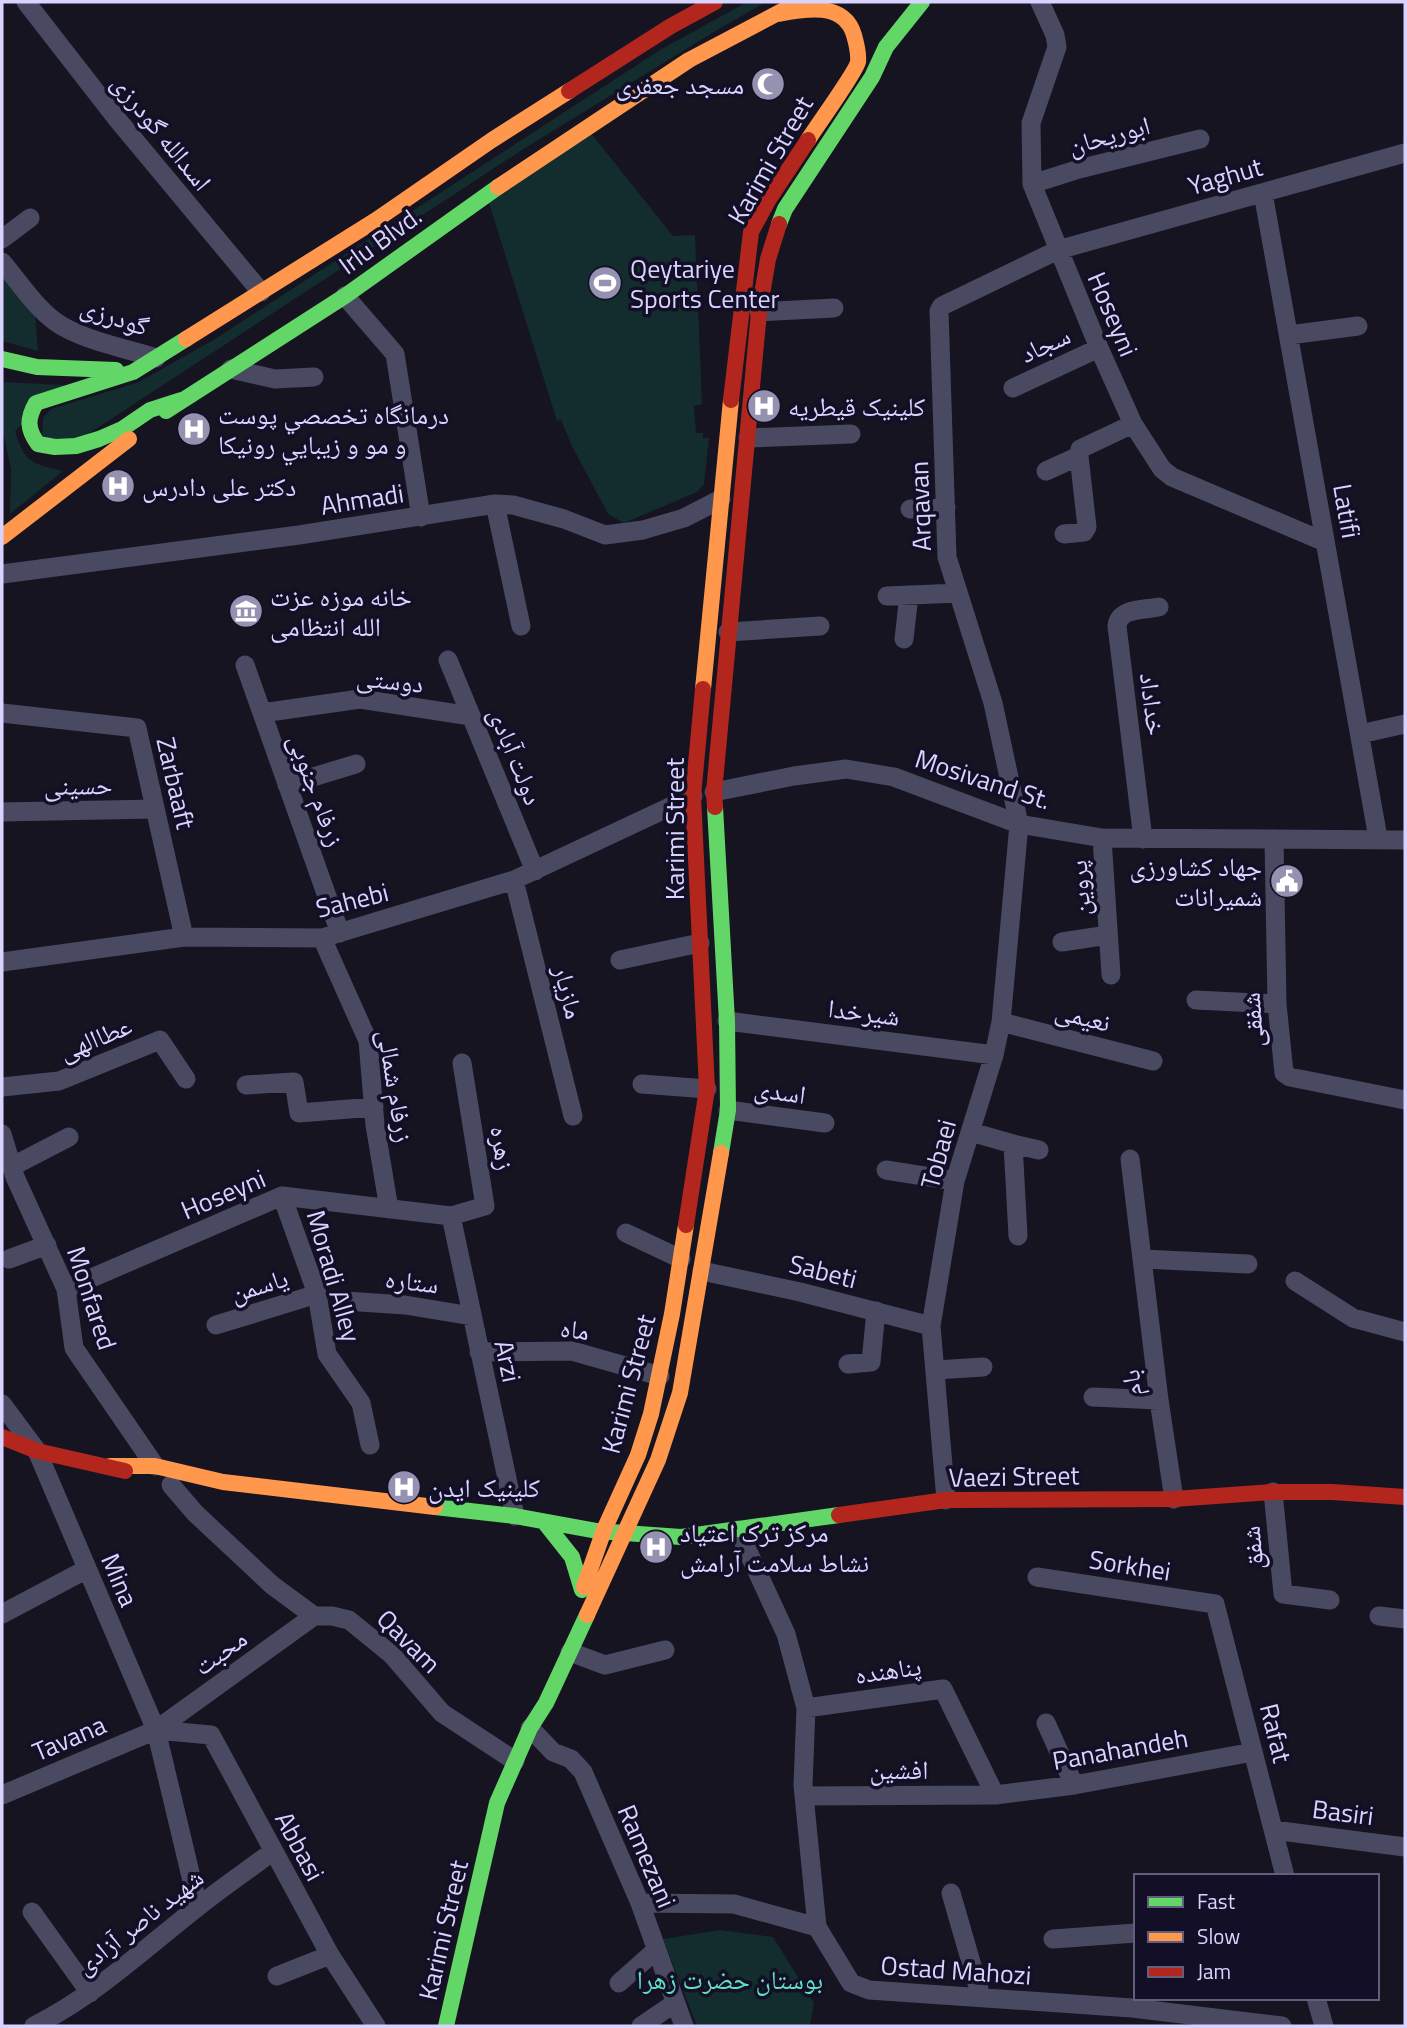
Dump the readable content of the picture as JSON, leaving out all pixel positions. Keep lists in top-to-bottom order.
{
  "streets": {
    "main road": ["Karimi Street", "Irlu Blvd.", "Vaezi Street"],
    "street": [
      "اسدالله گودرزی",
      "ابوریحان",
      "Yaghut",
      "Hoseyni",
      "گودرزی",
      "سجاد",
      "Ahmadi",
      "Arqavan",
      "Latifi",
      "دوستی",
      "خداداد",
      "دولت آبادی",
      "Mosivand St.",
      "Zarbaaft",
      "حسینی",
      "زرفام جنوبی",
      "پروین",
      "Sahebi",
      "مازیار",
      "شیرخدا",
      "نعیمی",
      "شفقی",
      "عطاالهی",
      "زرفام شمالی",
      "اسدی",
      "زهره",
      "Tobaei",
      "Sabeti",
      "Moradi Alley",
      "ستاره",
      "یاسمن",
      "Monfared",
      "ماه",
      "Arzi",
      "بام",
      "شفق",
      "Sorkhei",
      "Mina",
      "Qavam",
      "محبت",
      "پناهنده",
      "Rafat",
      "Tavana",
      "Panahandeh",
      "افشین",
      "Basiri",
      "Abbasi",
      "Ramezani",
      "شهید ناصر آزادی",
      "Ostad Mahozi"
    ]
  },
  "crossings": [
    ["اسدالله گودرزی", "Irlu Blvd."],
    ["ابوریحان", "Hoseyni"],
    ["Karimi Street", "Irlu Blvd."],
    ["Karimi Street", "Ahmadi"],
    ["Karimi Street", "Mosivand St."],
    ["Karimi Street", "Sahebi"],
    ["Karimi Street", "شیرخدا"],
    ["Karimi Street", "اسدی"],
    ["Karimi Street", "Sabeti"],
    ["Karimi Street", "ماه"],
    ["Karimi Street", "Vaezi Street"],
    ["Karimi Street", "Qavam"],
    ["Karimi Street", "Ramezani"],
    ["Yaghut", "Hoseyni"],
    ["Yaghut", "Arqavan"],
    ["Yaghut", "Latifi"],
    ["Irlu Blvd.", "گودرزی"],
    ["Hoseyni", "سجاد"],
    ["Hoseyni", "Arqavan"],
    ["Hoseyni", "Latifi"],
    ["Hoseyni", "زرفام شمالی"],
    ["Hoseyni", "زهره"],
    ["Hoseyni", "Moradi Alley"],
    ["Hoseyni", "Monfared"],
    ["Hoseyni", "Arzi"],
    ["Arqavan", "Mosivand St."],
    ["Arqavan", "Tobaei"],
    ["Latifi", "Mosivand St."],
    ["دوستی", "دولت آبادی"],
    ["دوستی", "زرفام جنوبی"],
    ["خداداد", "Mosivand St."],
    ["دولت آبادی", "Sahebi"],
    ["Mosivand St.", "پروین"],
    ["Mosivand St.", "شفقی"],
    ["Mosivand St.", "Tobaei"],
    ["Zarbaaft", "حسینی"],
    ["Zarbaaft", "Sahebi"],
    ["زرفام جنوبی", "Sahebi"],
    ["زرفام جنوبی", "زرفام شمالی"],
    ["Sahebi", "مازیار"],
    ["Sahebi", "زرفام شمالی"],
    ["شیرخدا", "Tobaei"],
    ["نعیمی", "Tobaei"],
    ["زهره", "Arzi"],
    ["Tobaei", "Sabeti"],
    ["Tobaei", "Vaezi Street"],
    ["Moradi Alley", "یاسمن"],
    ["ستاره", "Arzi"],
    ["ماه", "Arzi"],
    ["Arzi", "Vaezi Street"],
    ["بام", "Vaezi Street"],
    ["Vaezi Street", "شفق"],
    ["Vaezi Street", "Ostad Mahozi"],
    ["Sorkhei", "Rafat"],
    ["Mina", "محبت"],
    ["Mina", "Tavana"],
    ["Mina", "Abbasi"],
    ["Mina", "شهید ناصر آزادی"],
    ["Qavam", "محبت"],
    ["محبت", "Tavana"],
    ["محبت", "Abbasi"],
    ["پناهنده", "Panahandeh"],
    ["پناهنده", "افشین"],
    ["پناهنده", "Ostad Mahozi"],
    ["Rafat", "Panahandeh"],
    ["Rafat", "Basiri"],
    ["Tavana", "Abbasi"],
    ["Panahandeh", "افشین"],
    ["افشین", "Ostad Mahozi"],
    ["Abbasi", "شهید ناصر آزادی"]
  ],
  "parks": ["بوستان حضرت زهرا"],
  "places": {
    "mosque": ["مسجد جعفری"],
    "sports": ["Qeytariye Sports Center"],
    "hospital": [
      "کلینیک قیطریه",
      "درمانگاه تخصصي پوست و مو و زيبايي رونيكا",
      "دکتر علی دادرس",
      "کلینیک ایدن",
      "مرکز ترک اعتیاد نشاط سلامت آرامش"
    ],
    "museum": ["خانه موزه عزت الله انتظامی"],
    "public building": ["جهاد کشاورزی شمیرانات"]
  },
  "legend": ["Fast", "Slow", "Jam"]
}
